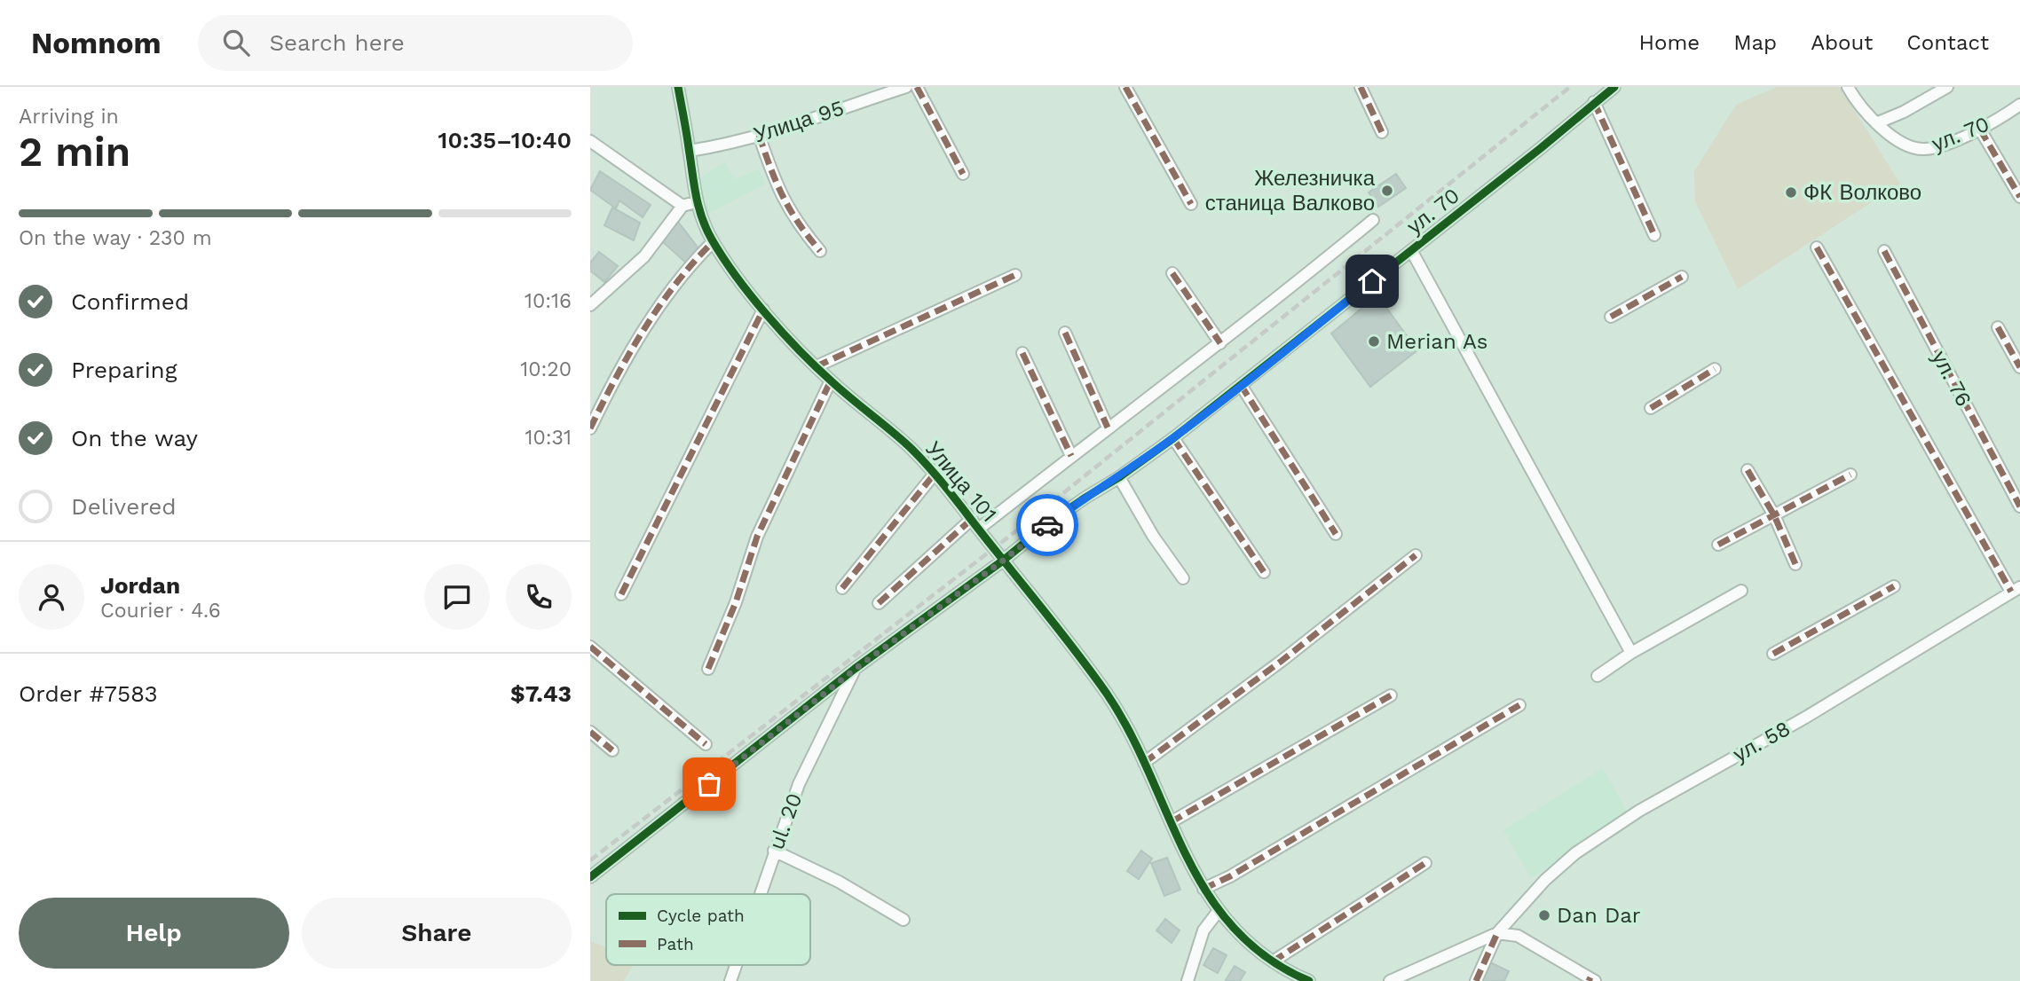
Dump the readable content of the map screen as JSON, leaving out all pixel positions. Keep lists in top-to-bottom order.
{
  "streets": {
    "street": [
      "Улица 95",
      "ул. 70",
      "ул. 76",
      "Улица 101",
      "ул. 58",
      "ul. 20"
    ]
  },
  "crossings": [
    ["Улица 95", "Улица 101"],
    ["ул. 70", "Улица 101"],
    ["ул. 70", "ul. 20"]
  ],
  "places": [
    "Железничка станица Валково",
    "ФК Волково",
    "Merian As",
    "Dan Dar"
  ],
  "legend": ["Cycle path", "Path"],
  "page": {
    "header": "Nomnom",
    "search": "Search here",
    "nav": [
      "Home",
      "Map",
      "About",
      "Contact"
    ],
    "heading": ["2 min", "Arriving in", "10:35–10:40"],
    "panel": [
      "Jordan",
      "Courier · 4.6",
      "Order #7583",
      "$7.43"
    ],
    "bar": "On the way · 230 m",
    "list": [
      ["Confirmed", "10:16"],
      ["Preparing", "10:20"],
      ["On the way", "10:31"],
      "Delivered"
    ],
    "buttons": ["Help", "Share"]
  }
}
